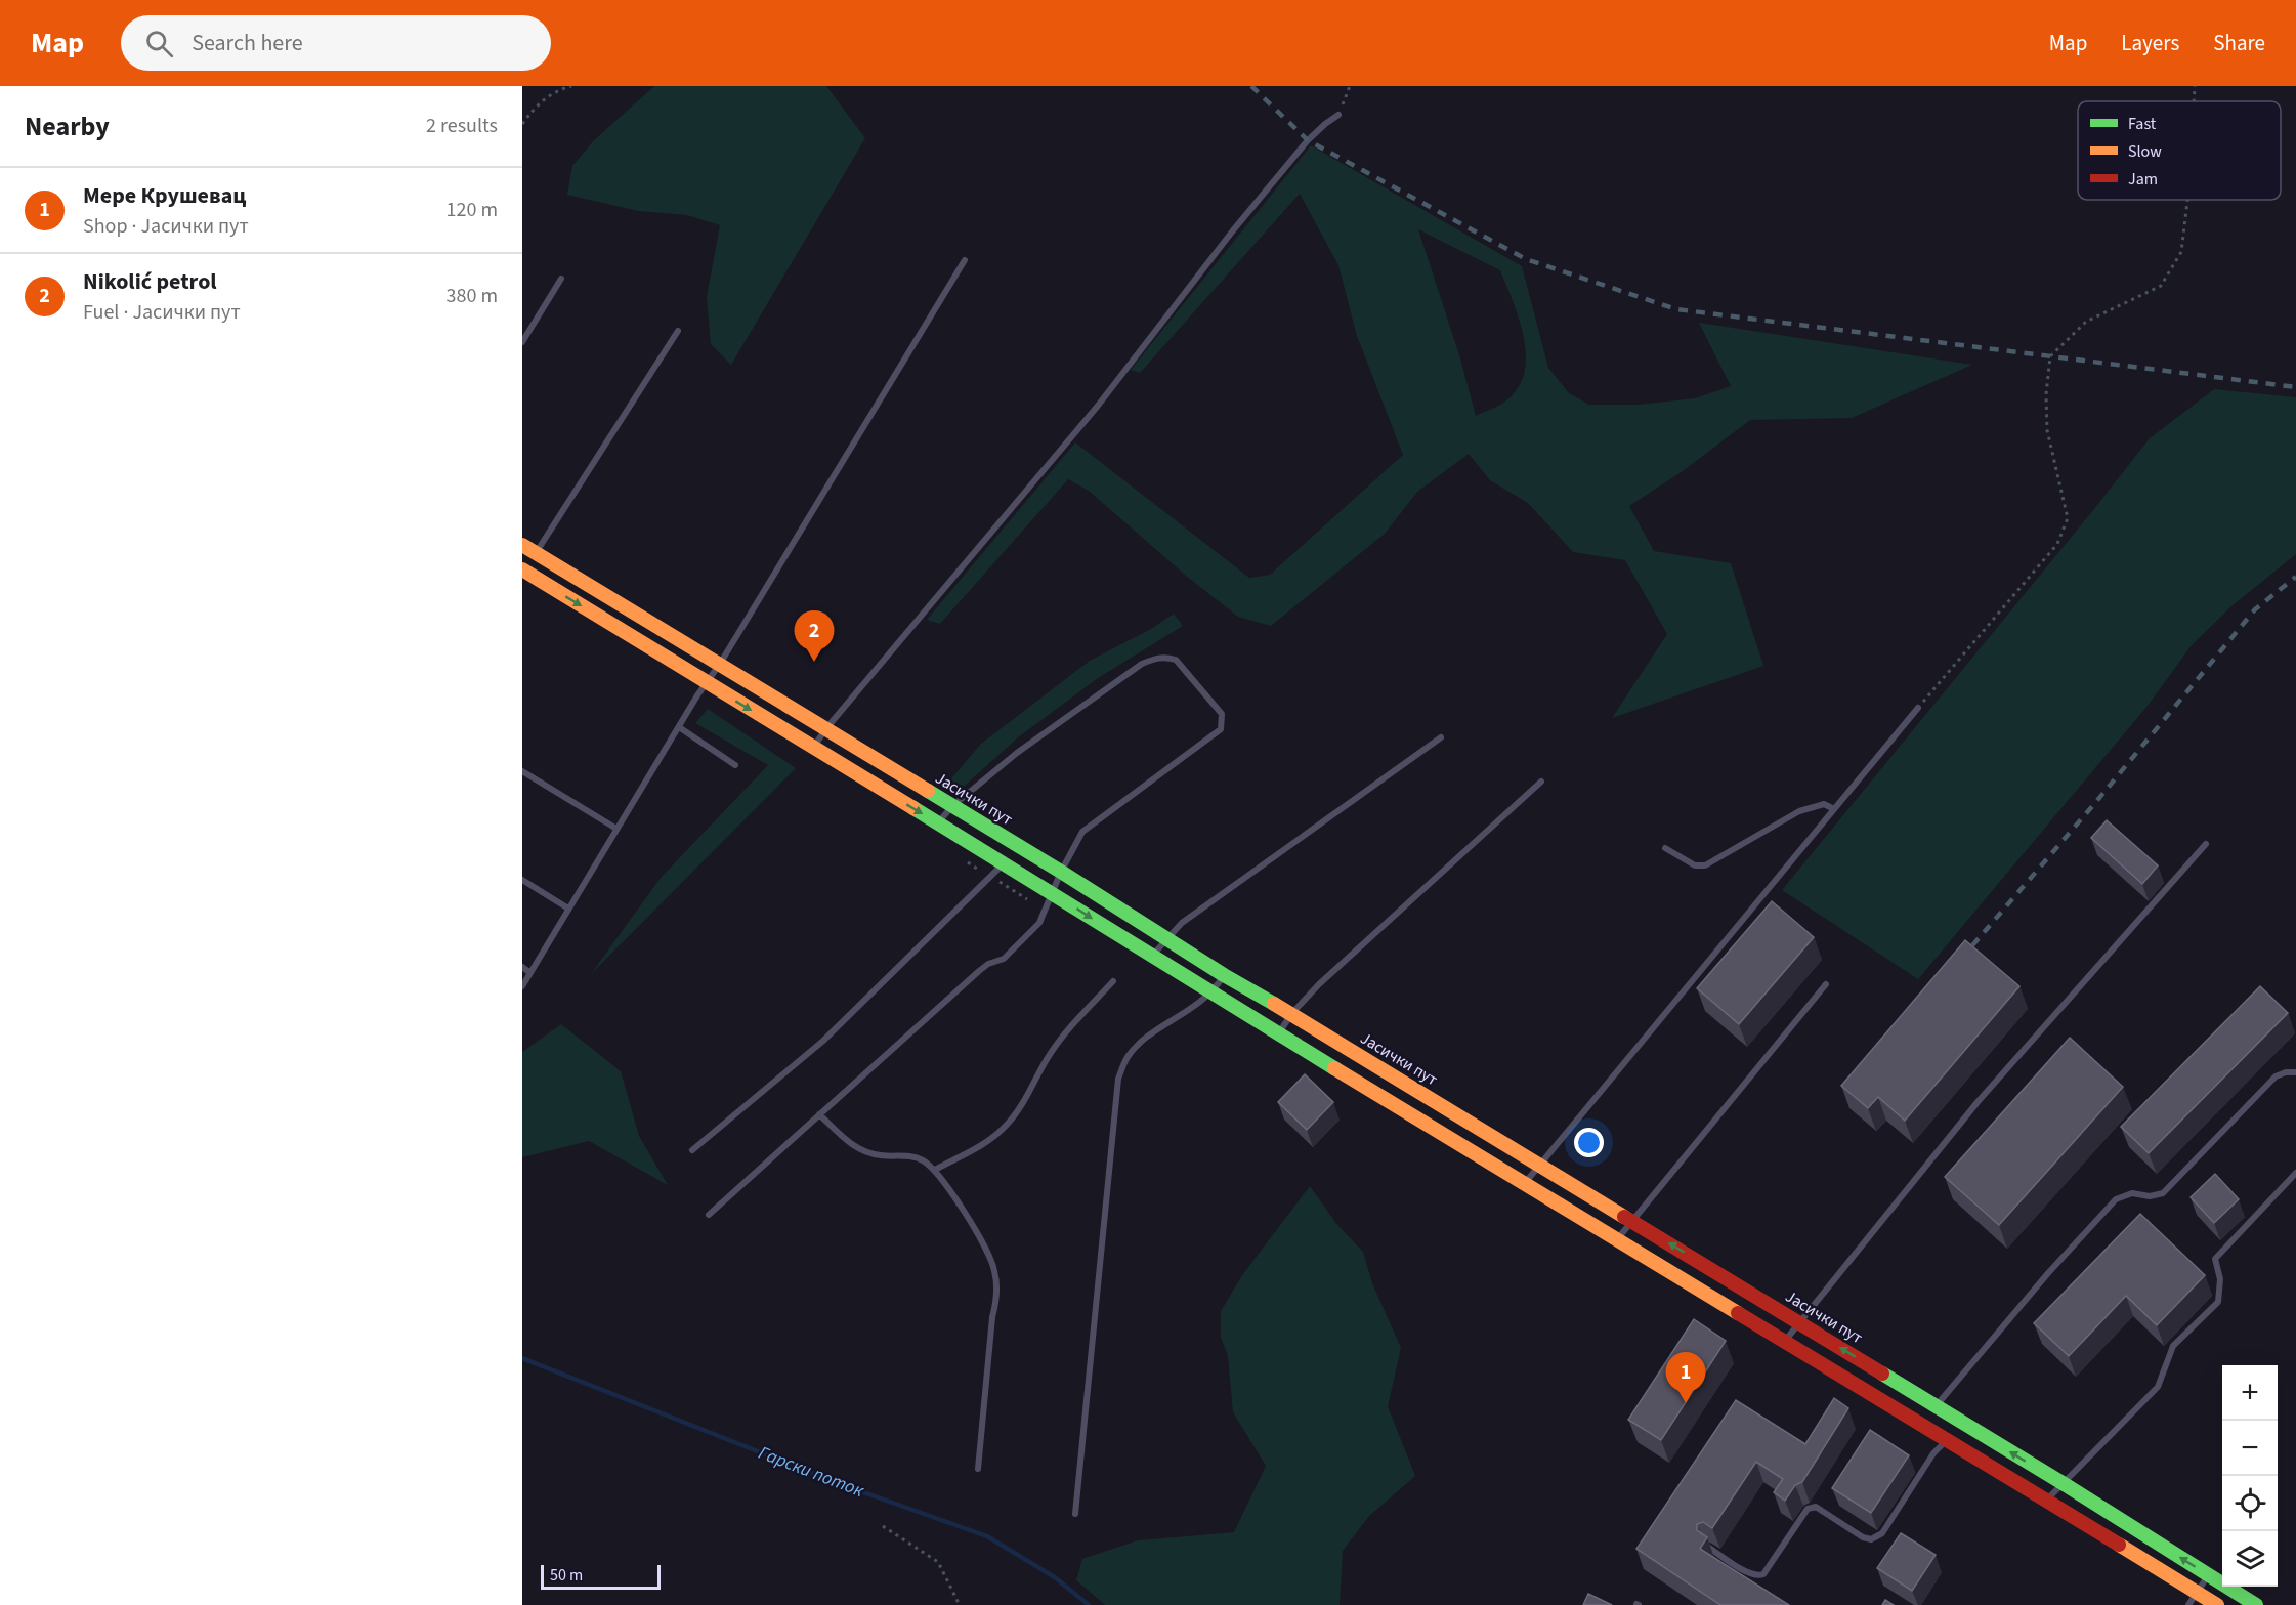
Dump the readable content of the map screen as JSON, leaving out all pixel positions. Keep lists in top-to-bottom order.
{
  "streets": {
    "main road": ["Јасички пут"]
  },
  "water": ["Гарски поток"],
  "legend": ["Fast", "Slow", "Jam"],
  "scale_bar": "50 m",
  "page": {
    "header": "Map",
    "search": "Search here",
    "nav": ["Map", "Layers", "Share"],
    "heading": ["Nearby", "2 results"],
    "list": [
      {
        "mark": "1",
        "name": "Мере Крушевац",
        "note": "Shop · Јасички пут",
        "value": "120 m"
      },
      {
        "mark": "2",
        "name": "Nikolić petrol",
        "note": "Fuel · Јасички пут",
        "value": "380 m"
      }
    ],
    "pins": ["2", "1"],
    "map_buttons": ["+", "−"],
    "scale": "50 m"
  }
}
